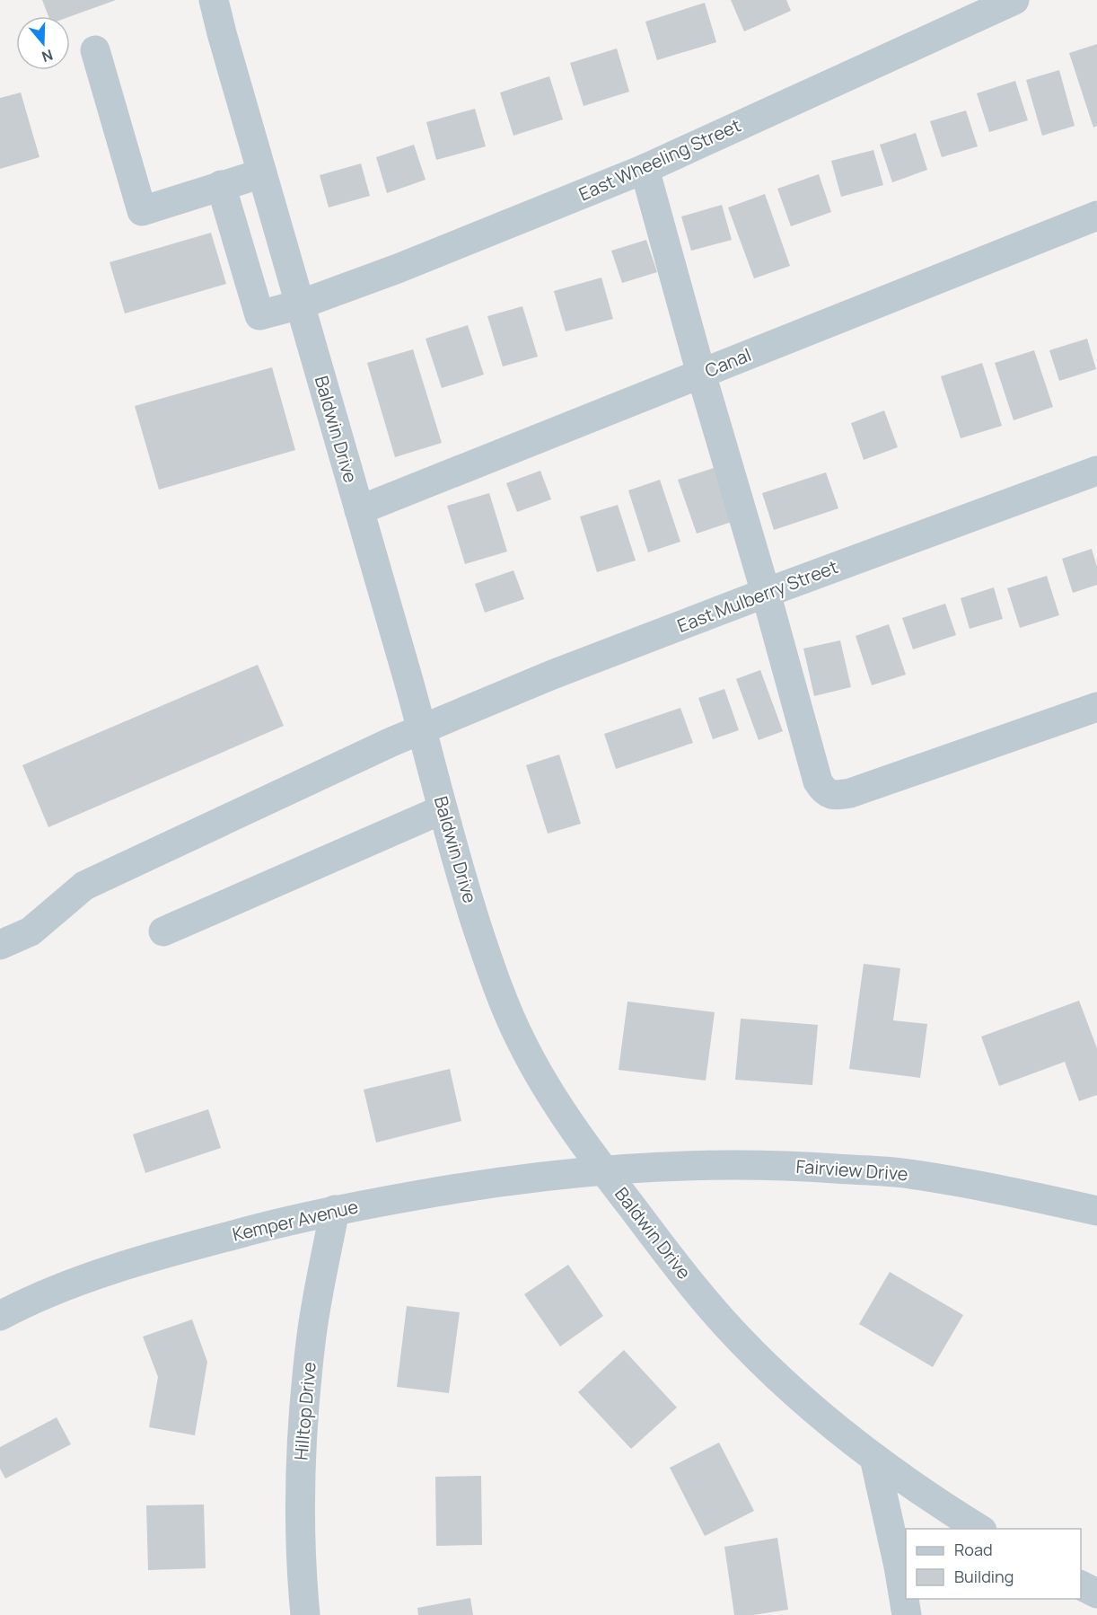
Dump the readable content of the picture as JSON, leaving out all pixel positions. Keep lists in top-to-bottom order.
{
  "streets": {
    "street": [
      "East Wheeling Street",
      "Canal",
      "Baldwin Drive",
      "East Mulberry Street",
      "Fairview Drive",
      "Kemper Avenue",
      "Hilltop Drive"
    ]
  },
  "crossings": [
    ["East Wheeling Street", "Baldwin Drive"],
    ["Canal", "Baldwin Drive"],
    ["Baldwin Drive", "East Mulberry Street"],
    ["Baldwin Drive", "Fairview Drive"],
    ["Baldwin Drive", "Kemper Avenue"],
    ["Fairview Drive", "Kemper Avenue"],
    ["Kemper Avenue", "Hilltop Drive"]
  ],
  "legend": ["Road", "Building"],
  "north": "bottom"
}
